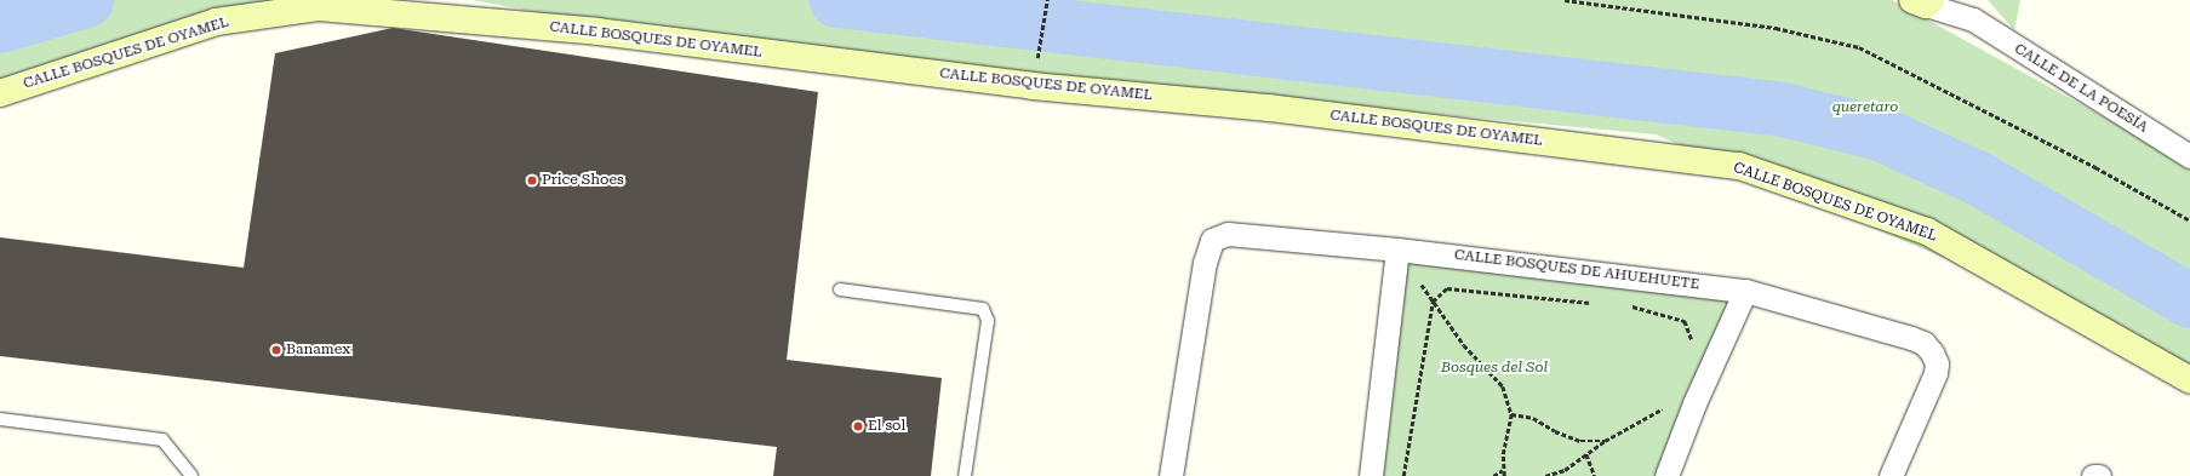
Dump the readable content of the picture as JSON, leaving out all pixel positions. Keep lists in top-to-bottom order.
{
  "streets": {
    "main road": ["CALLE BOSQUES DE OYAMEL"],
    "street": ["CALLE DE LA POESÍA", "CALLE BOSQUES DE AHUEHUETE"]
  },
  "parks": ["queretaro", "Bosques del Sol"],
  "places": ["Price Shoes", "Banamex", "El sol"]
}
